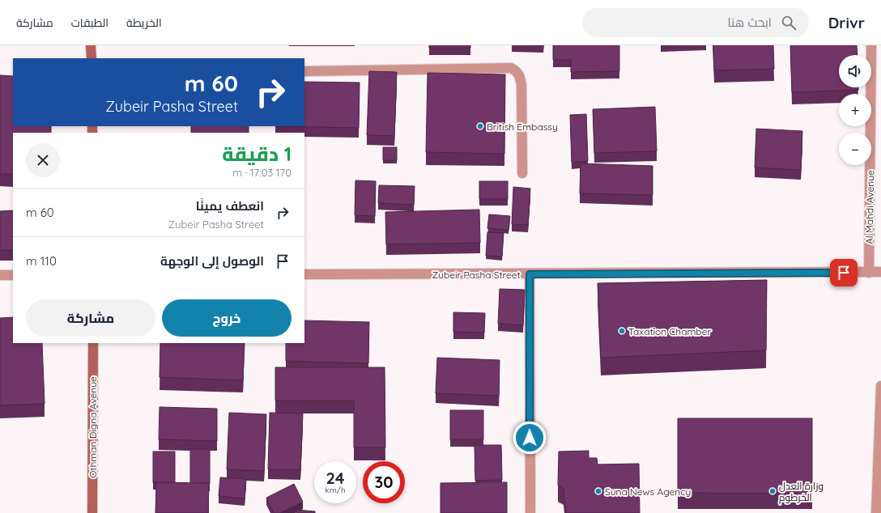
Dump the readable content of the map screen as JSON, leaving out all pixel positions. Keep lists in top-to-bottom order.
{
  "streets": {
    "street": ["Al Mahdi Avenue", "Zubeir Pasha Street", "Othman Digna Avenue"]
  },
  "crossings": [
    ["Al Mahdi Avenue", "Zubeir Pasha Street"]
  ],
  "places": [
    "British Embassy",
    "Taxation Chamber",
    "Suna News Agency",
    "وزارة العدل الخرطوم"
  ],
  "page": {
    "header": "Drivr",
    "search": "ابحث هنا",
    "nav": ["الخريطة", "الطبقات", "مشاركة"],
    "map_buttons": ["+", "−"],
    "turn": ["60 m", "Zubeir Pasha Street"],
    "heading": ["1 دقيقة", "170 m · 17:03"],
    "list": [
      {
        "name": "انعطف يمينًا",
        "note": "Zubeir Pasha Street",
        "value": "60 m"
      },
      {
        "name": "الوصول إلى الوجهة",
        "value": "110 m"
      }
    ],
    "buttons": ["خروج", "مشاركة"],
    "speed": "24 km/h",
    "limit": "30"
  }
}
